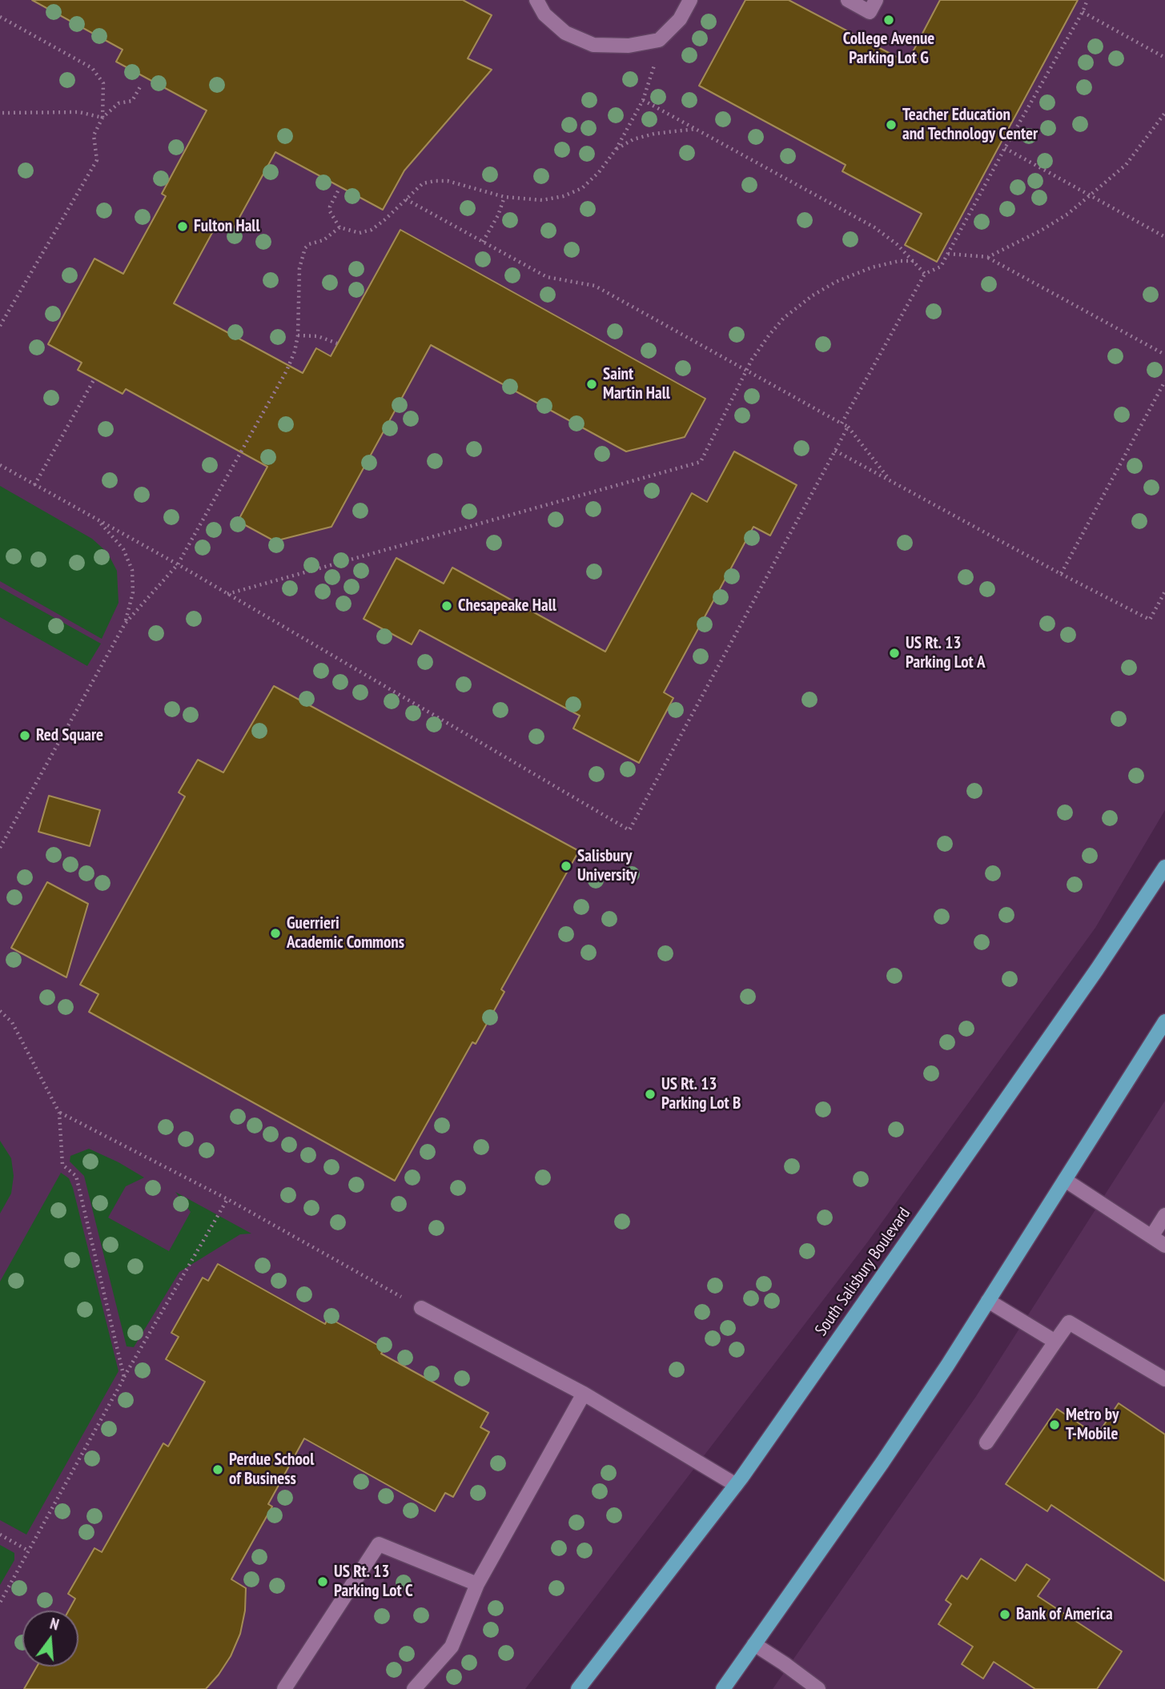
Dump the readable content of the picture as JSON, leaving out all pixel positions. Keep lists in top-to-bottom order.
{
  "streets": {
    "main road": ["South Salisbury Boulevard"]
  },
  "places": [
    "College Avenue Parking Lot G",
    "Teacher Education and Technology Center",
    "Fulton Hall",
    "Saint Martin Hall",
    "Chesapeake Hall",
    "US Rt. 13 Parking Lot A",
    "Red Square",
    "Salisbury University",
    "Guerrieri Academic Commons",
    "US Rt. 13 Parking Lot B",
    "Metro by T-Mobile",
    "Perdue School of Business",
    "US Rt. 13 Parking Lot C",
    "Bank of America"
  ],
  "north": "top"
}
